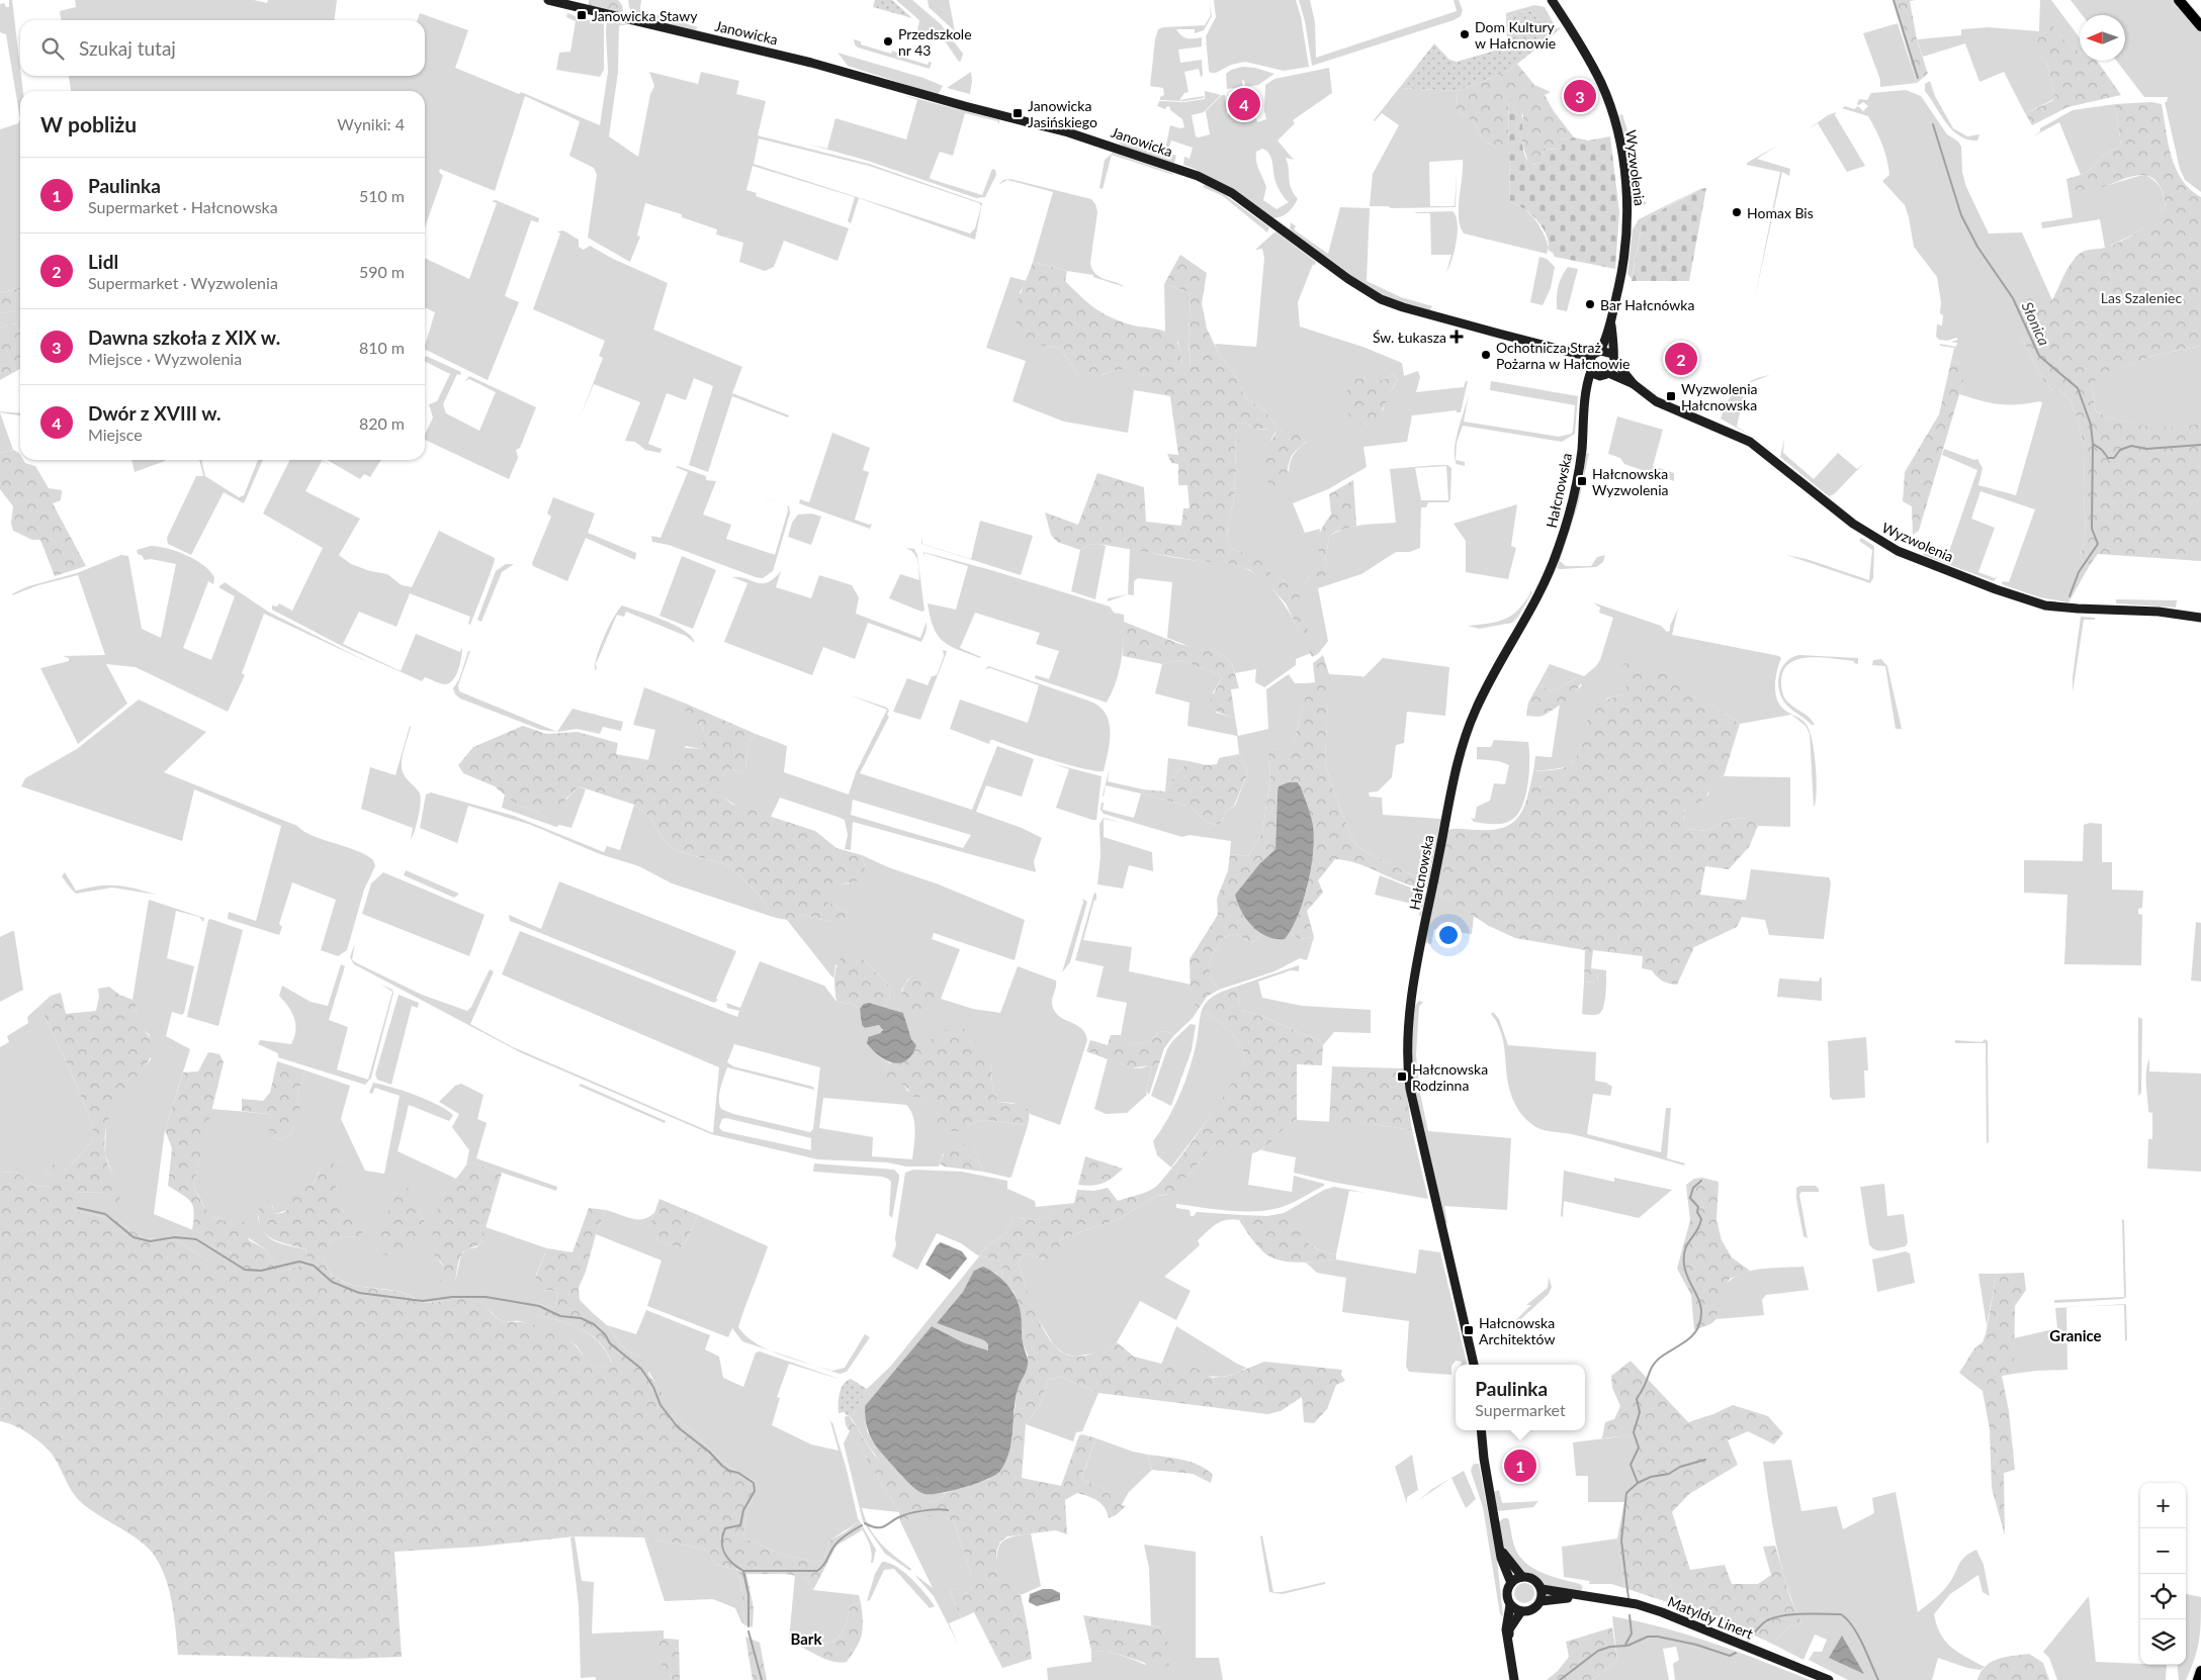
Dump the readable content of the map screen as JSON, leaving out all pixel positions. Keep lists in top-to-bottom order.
{
  "streets": {
    "street": [
      "Janowicka",
      "Wyzwolenia",
      "Hałcnowska",
      "Matyldy Linert"
    ]
  },
  "crossings": [
    ["Janowicka", "Wyzwolenia"],
    ["Janowicka", "Hałcnowska"],
    ["Wyzwolenia", "Hałcnowska"]
  ],
  "districts": ["Granice", "Bark"],
  "water": ["Słonica"],
  "parks": ["Las Szaleniec"],
  "places": {
    "transit": [
      "Janowicka Stawy",
      "Janowicka Jasińskiego",
      "Wyzwolenia Hałcnowska",
      "Hałcnowska Wyzwolenia",
      "Hałcnowska Rodzinna",
      "Hałcnowska Architektów"
    ],
    "other": [
      "Dom Kultury w Hałcnowie",
      "Przedszkole nr 43",
      "Homax Bis",
      "Bar Hałcnówka",
      "Ochotnicza Straż Pożarna w Hałcnowie"
    ],
    "health": ["Św. Łukasza"]
  },
  "north": "left",
  "page": {
    "search": "Szukaj tutaj",
    "pins": [
      "3",
      "4",
      "2",
      "1"
    ],
    "heading": ["W pobliżu", "Wyniki: 4"],
    "list": [
      {
        "mark": "1",
        "name": "Paulinka",
        "note": "Supermarket · Hałcnowska",
        "value": "510 m"
      },
      {
        "mark": "2",
        "name": "Lidl",
        "note": "Supermarket · Wyzwolenia",
        "value": "590 m"
      },
      {
        "mark": "3",
        "name": "Dawna szkoła z XIX w.",
        "note": "Miejsce · Wyzwolenia",
        "value": "810 m"
      },
      {
        "mark": "4",
        "name": "Dwór z XVIII w.",
        "note": "Miejsce",
        "value": "820 m"
      }
    ],
    "popup": ["Paulinka", "Supermarket"],
    "map_buttons": ["+", "−"]
  }
}
